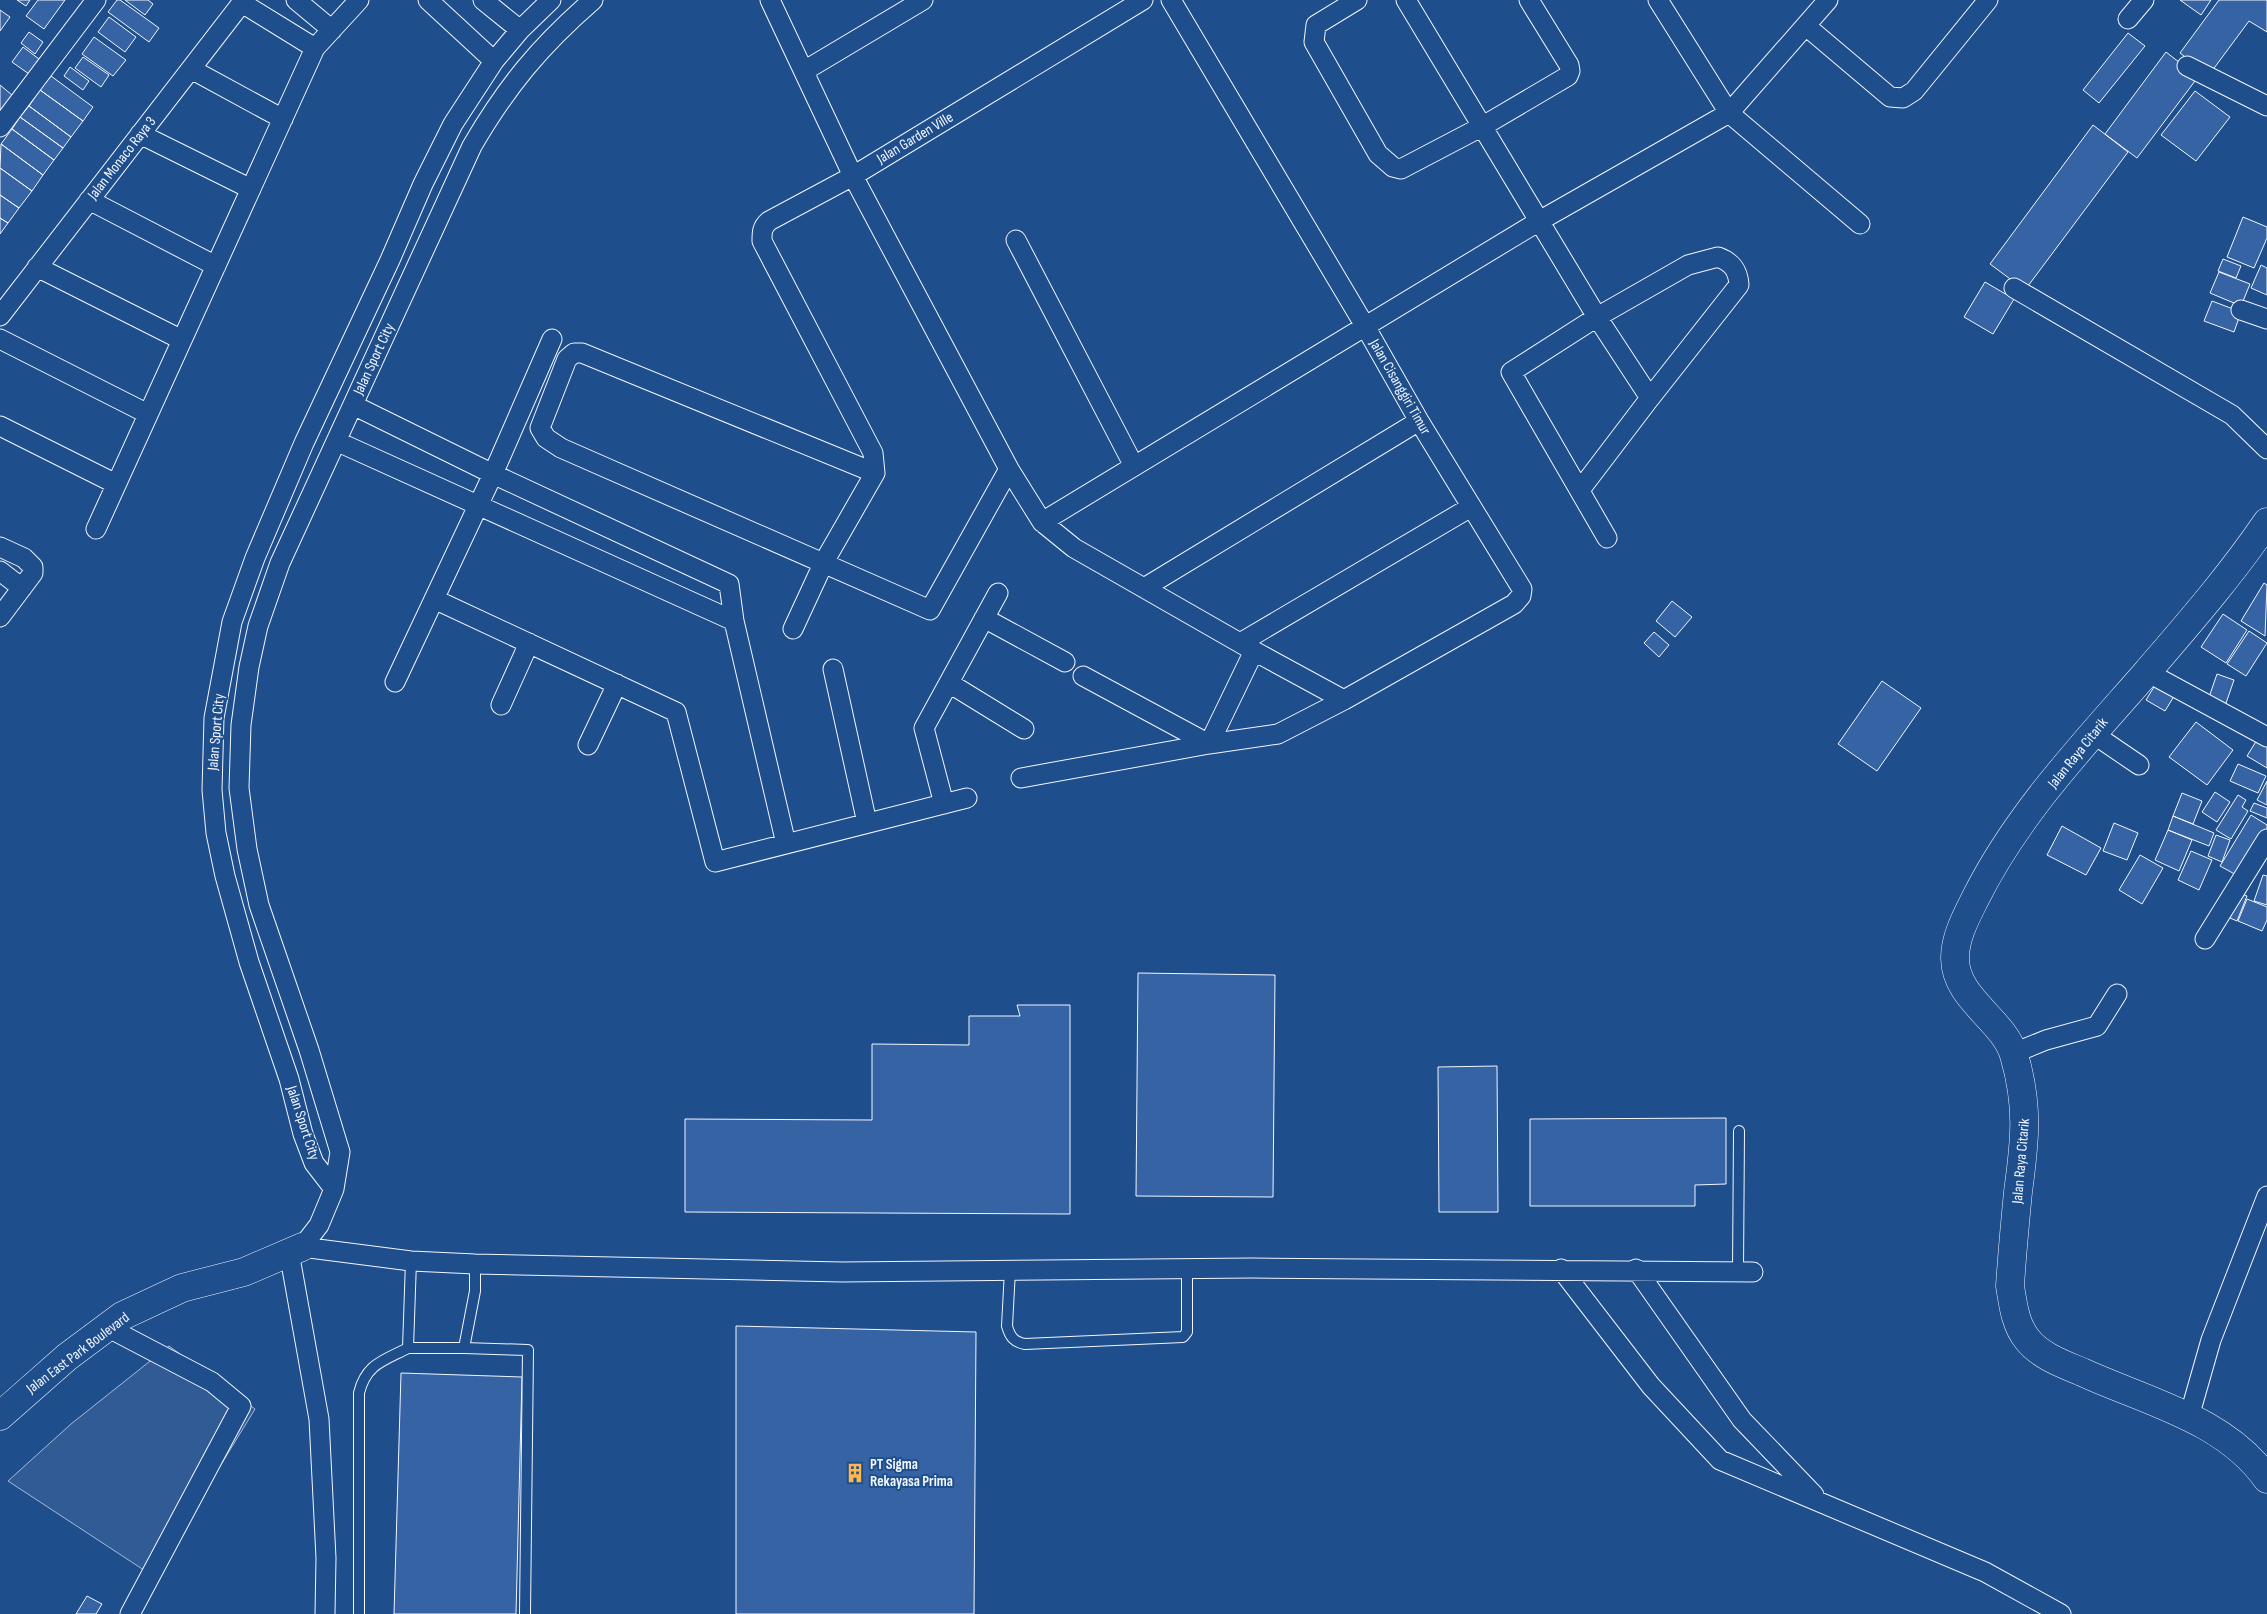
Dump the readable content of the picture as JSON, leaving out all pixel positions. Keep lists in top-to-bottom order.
{
  "streets": {
    "street": [
      "Jalan Garden Ville",
      "Jalan Monaco Raya 3",
      "Jalan Sport City",
      "Jalan Cisanggiri Timur",
      "Jalan Raya Citarik",
      "Jalan East Park Boulevard"
    ]
  },
  "places": {
    "building": ["PT Sigma Rekayasa Prima"]
  }
}
